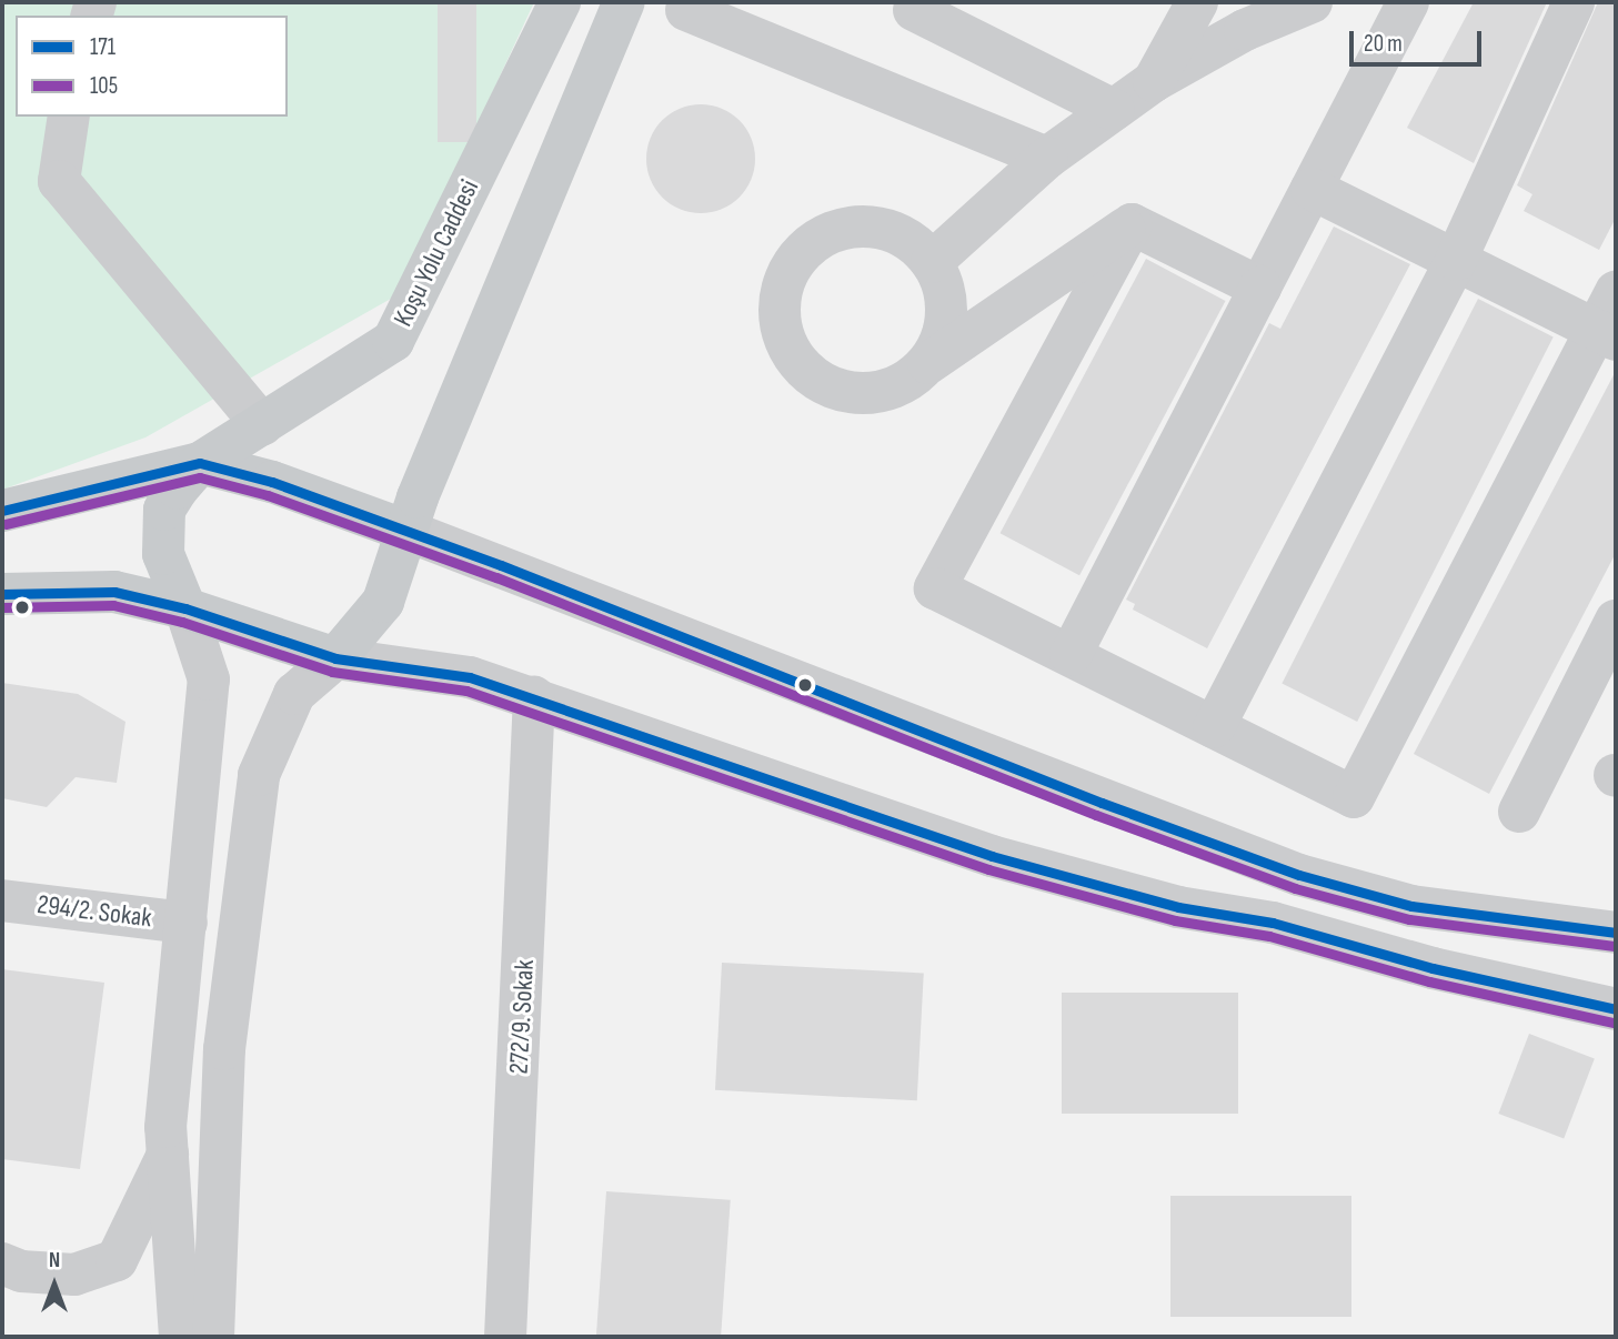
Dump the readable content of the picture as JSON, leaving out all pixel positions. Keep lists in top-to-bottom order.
{
  "streets": {
    "main road": ["Koşu Yolu Caddesi"],
    "street": ["294/2. Sokak", "272/9. Sokak"]
  },
  "lines": ["transit line 171", "transit line 105"],
  "legend": ["171", "105"],
  "scale_bar": "20 m",
  "north": "top"
}
